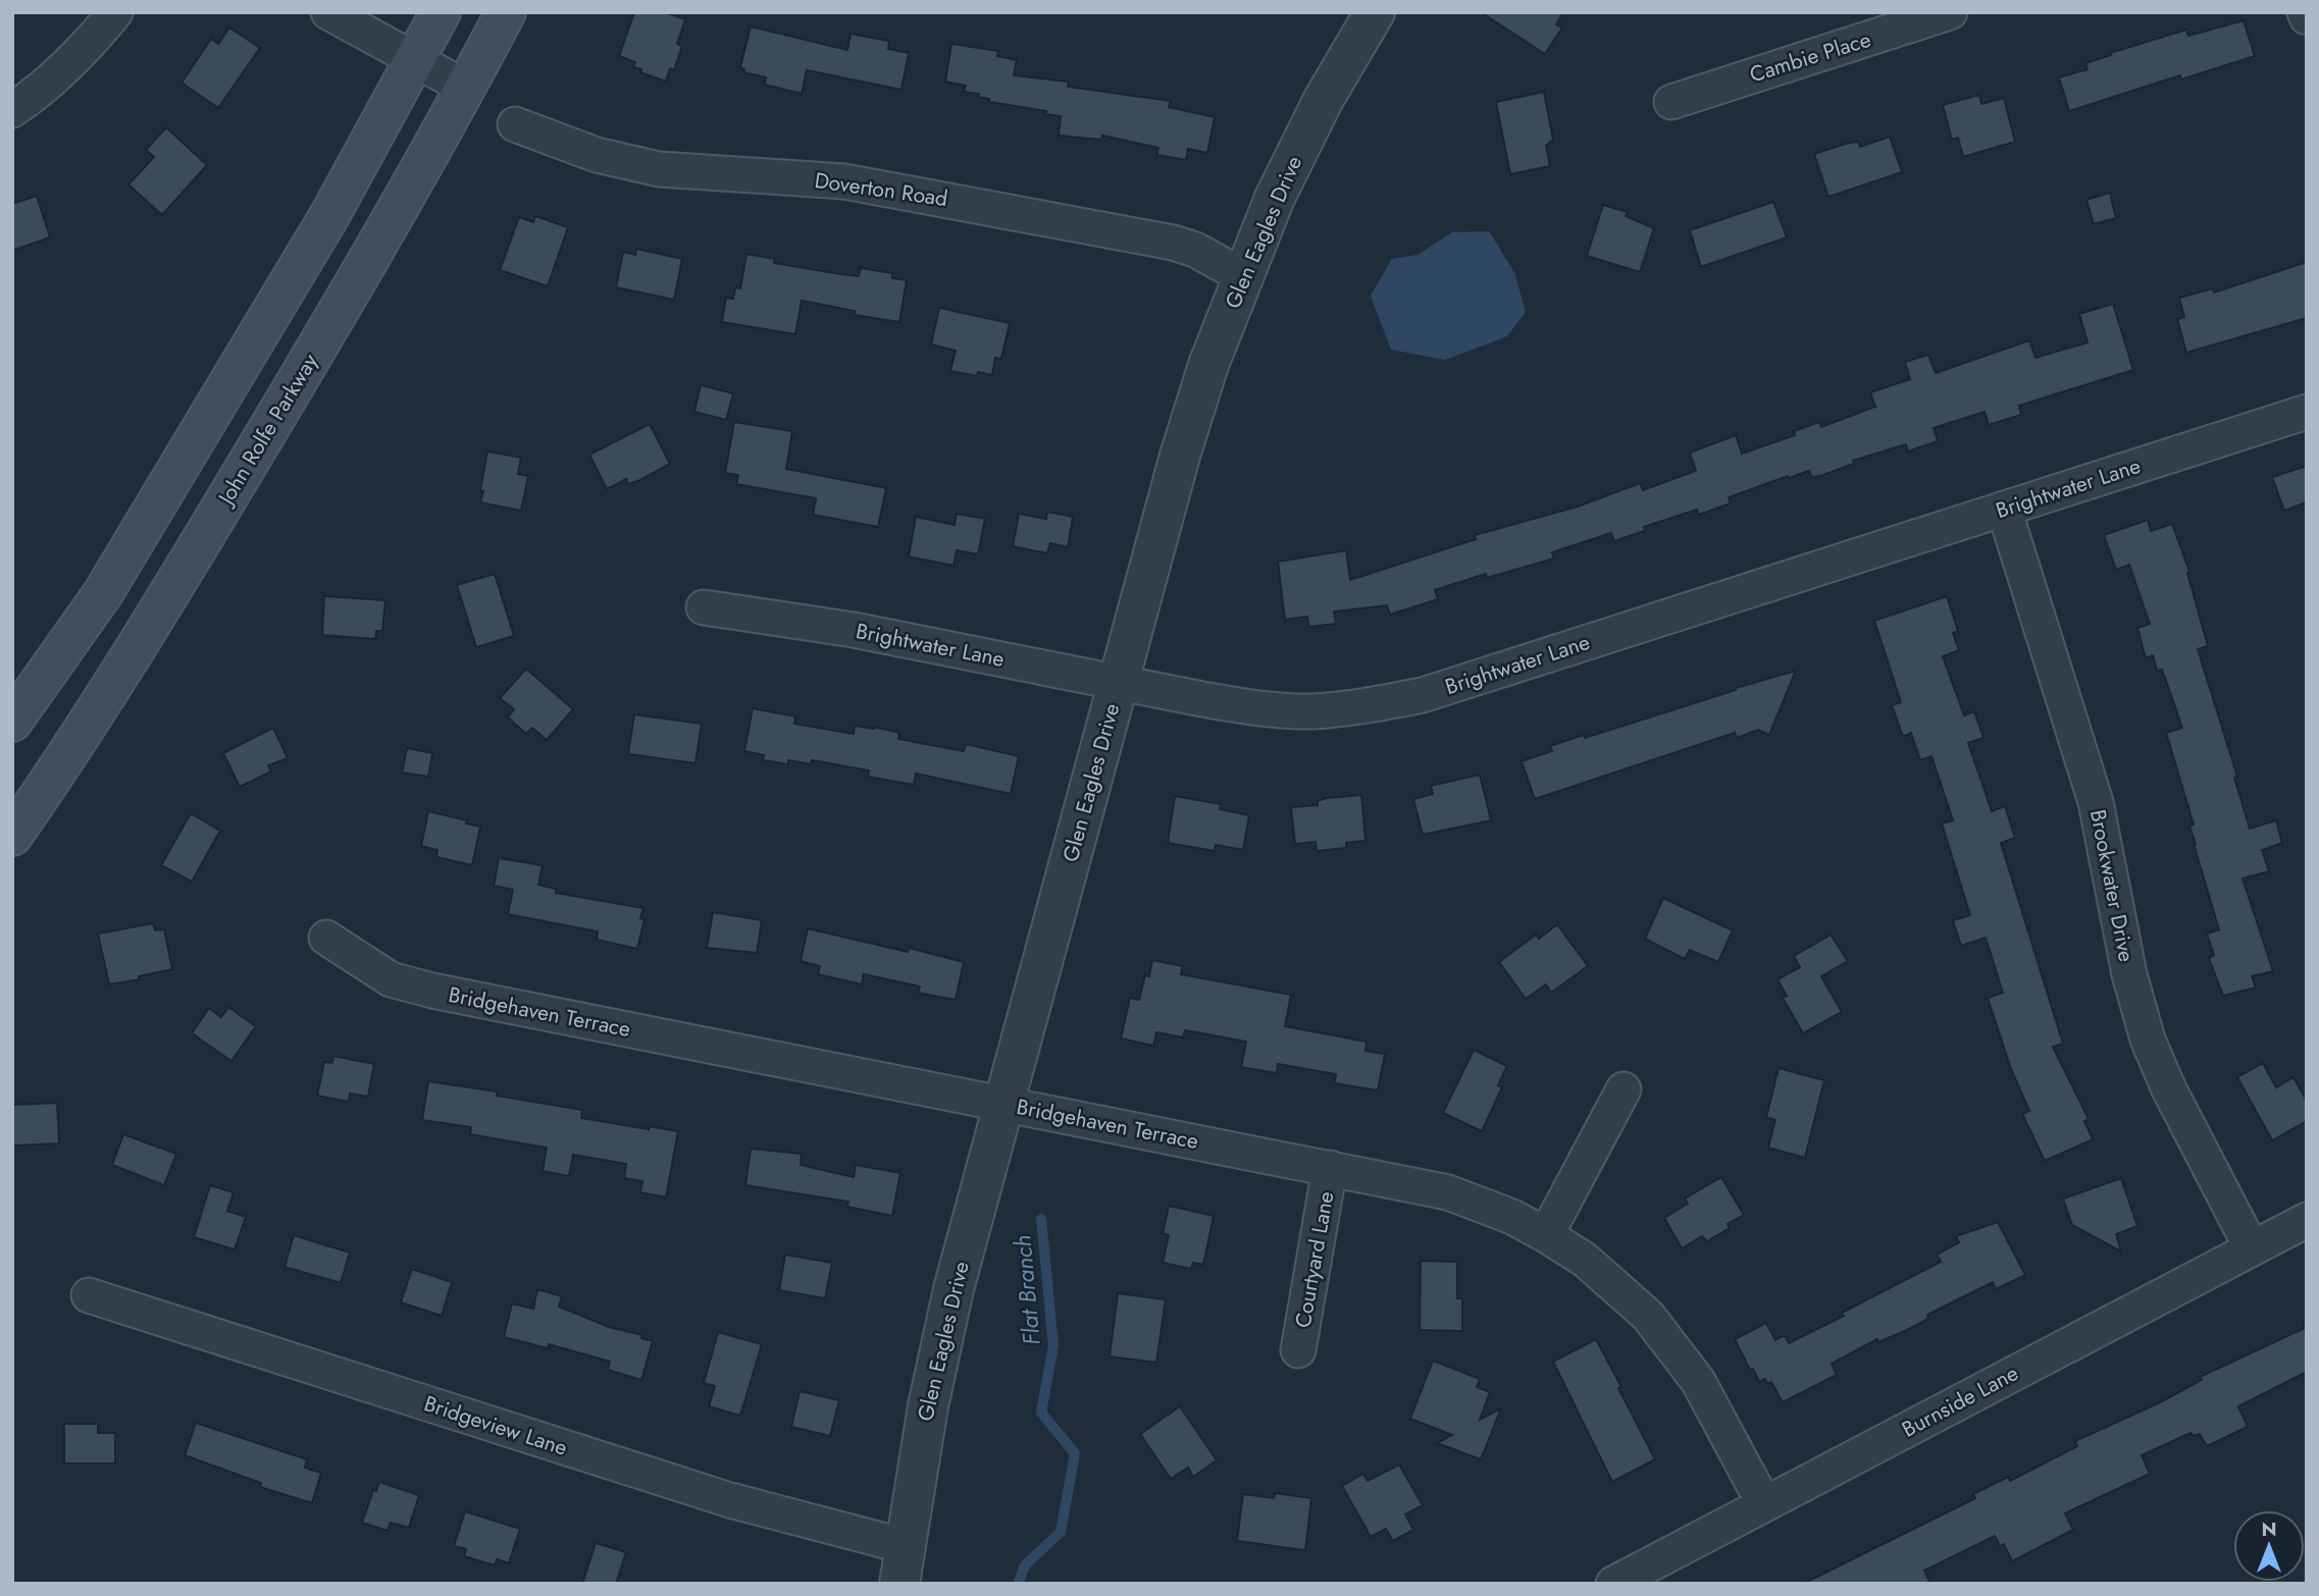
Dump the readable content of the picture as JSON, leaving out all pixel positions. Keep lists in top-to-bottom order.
{
  "streets": {
    "main road": ["John Rolfe Parkway"],
    "street": [
      "Cambie Place",
      "Doverton Road",
      "Glen Eagles Drive",
      "Brightwater Lane",
      "Brookwater Drive",
      "Bridgehaven Terrace",
      "Courtyard Lane",
      "Burnside Lane",
      "Bridgeview Lane"
    ]
  },
  "crossings": [
    ["Doverton Road", "Glen Eagles Drive"],
    ["Glen Eagles Drive", "Brightwater Lane"],
    ["Glen Eagles Drive", "Bridgehaven Terrace"],
    ["Glen Eagles Drive", "Bridgeview Lane"],
    ["Brightwater Lane", "Brookwater Drive"],
    ["Brookwater Drive", "Burnside Lane"],
    ["Bridgehaven Terrace", "Courtyard Lane"],
    ["Bridgehaven Terrace", "Burnside Lane"]
  ],
  "water": ["Flat Branch"],
  "north": "top"
}
